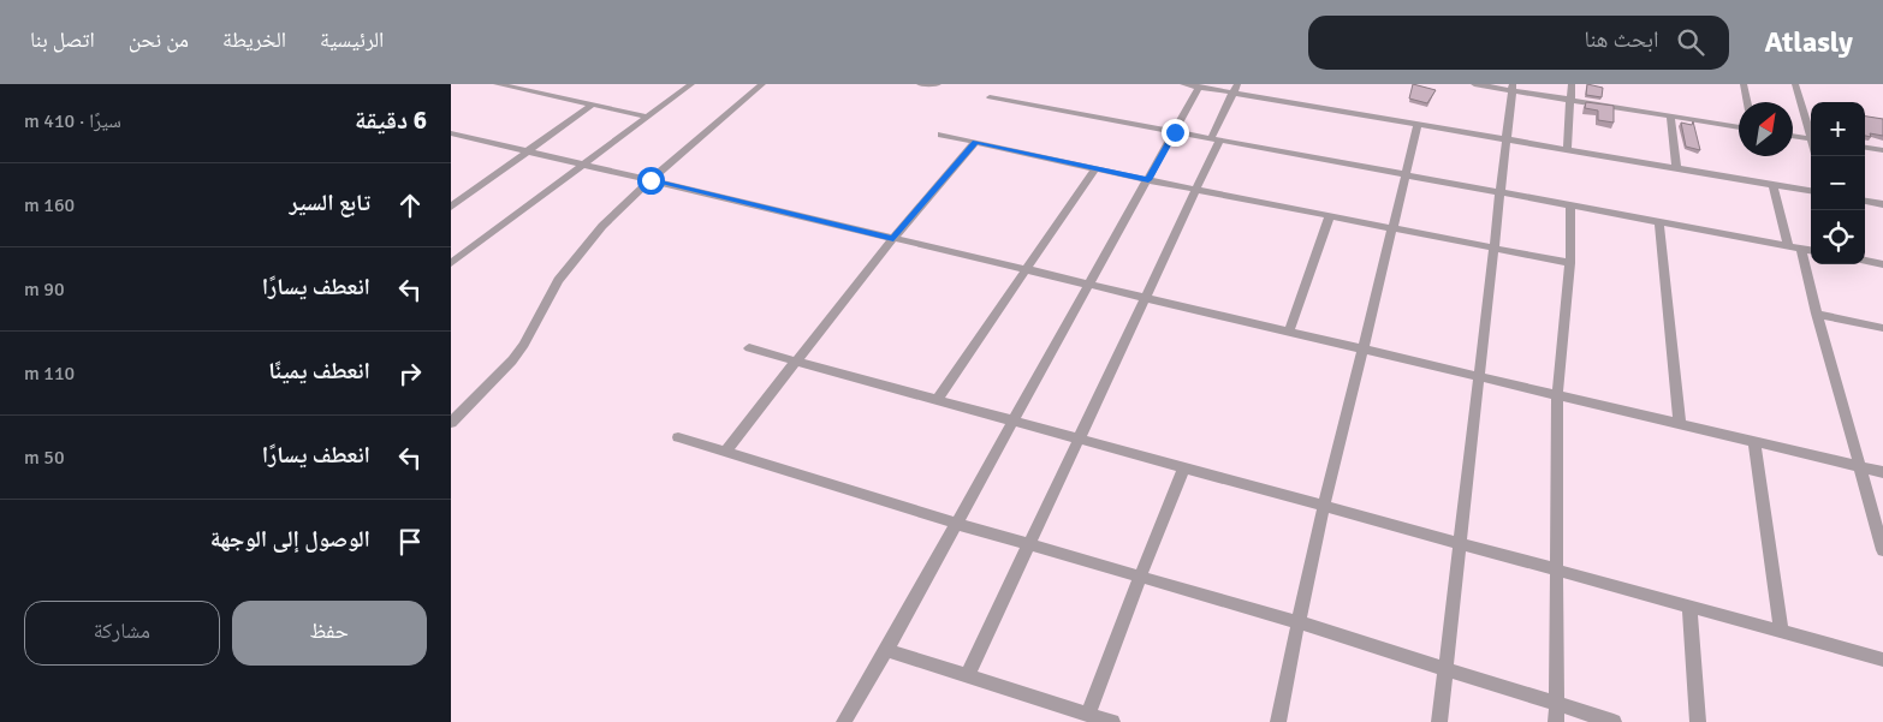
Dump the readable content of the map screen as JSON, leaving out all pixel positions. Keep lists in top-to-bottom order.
{
  "north": "top right",
  "page": {
    "header": "Atlasly",
    "search": "ابحث هنا",
    "nav": [
      "الرئيسية",
      "الخريطة",
      "من نحن",
      "اتصل بنا"
    ],
    "heading": ["6 دقيقة", "سيرًا · 410 m"],
    "map_buttons": ["+", "−"],
    "list": [
      ["تابع السير", "160 m"],
      ["انعطف يسارًا", "90 m"],
      ["انعطف يمينًا", "110 m"],
      ["انعطف يسارًا", "50 m"],
      "الوصول إلى الوجهة"
    ],
    "buttons": ["حفظ", "مشاركة"]
  }
}
